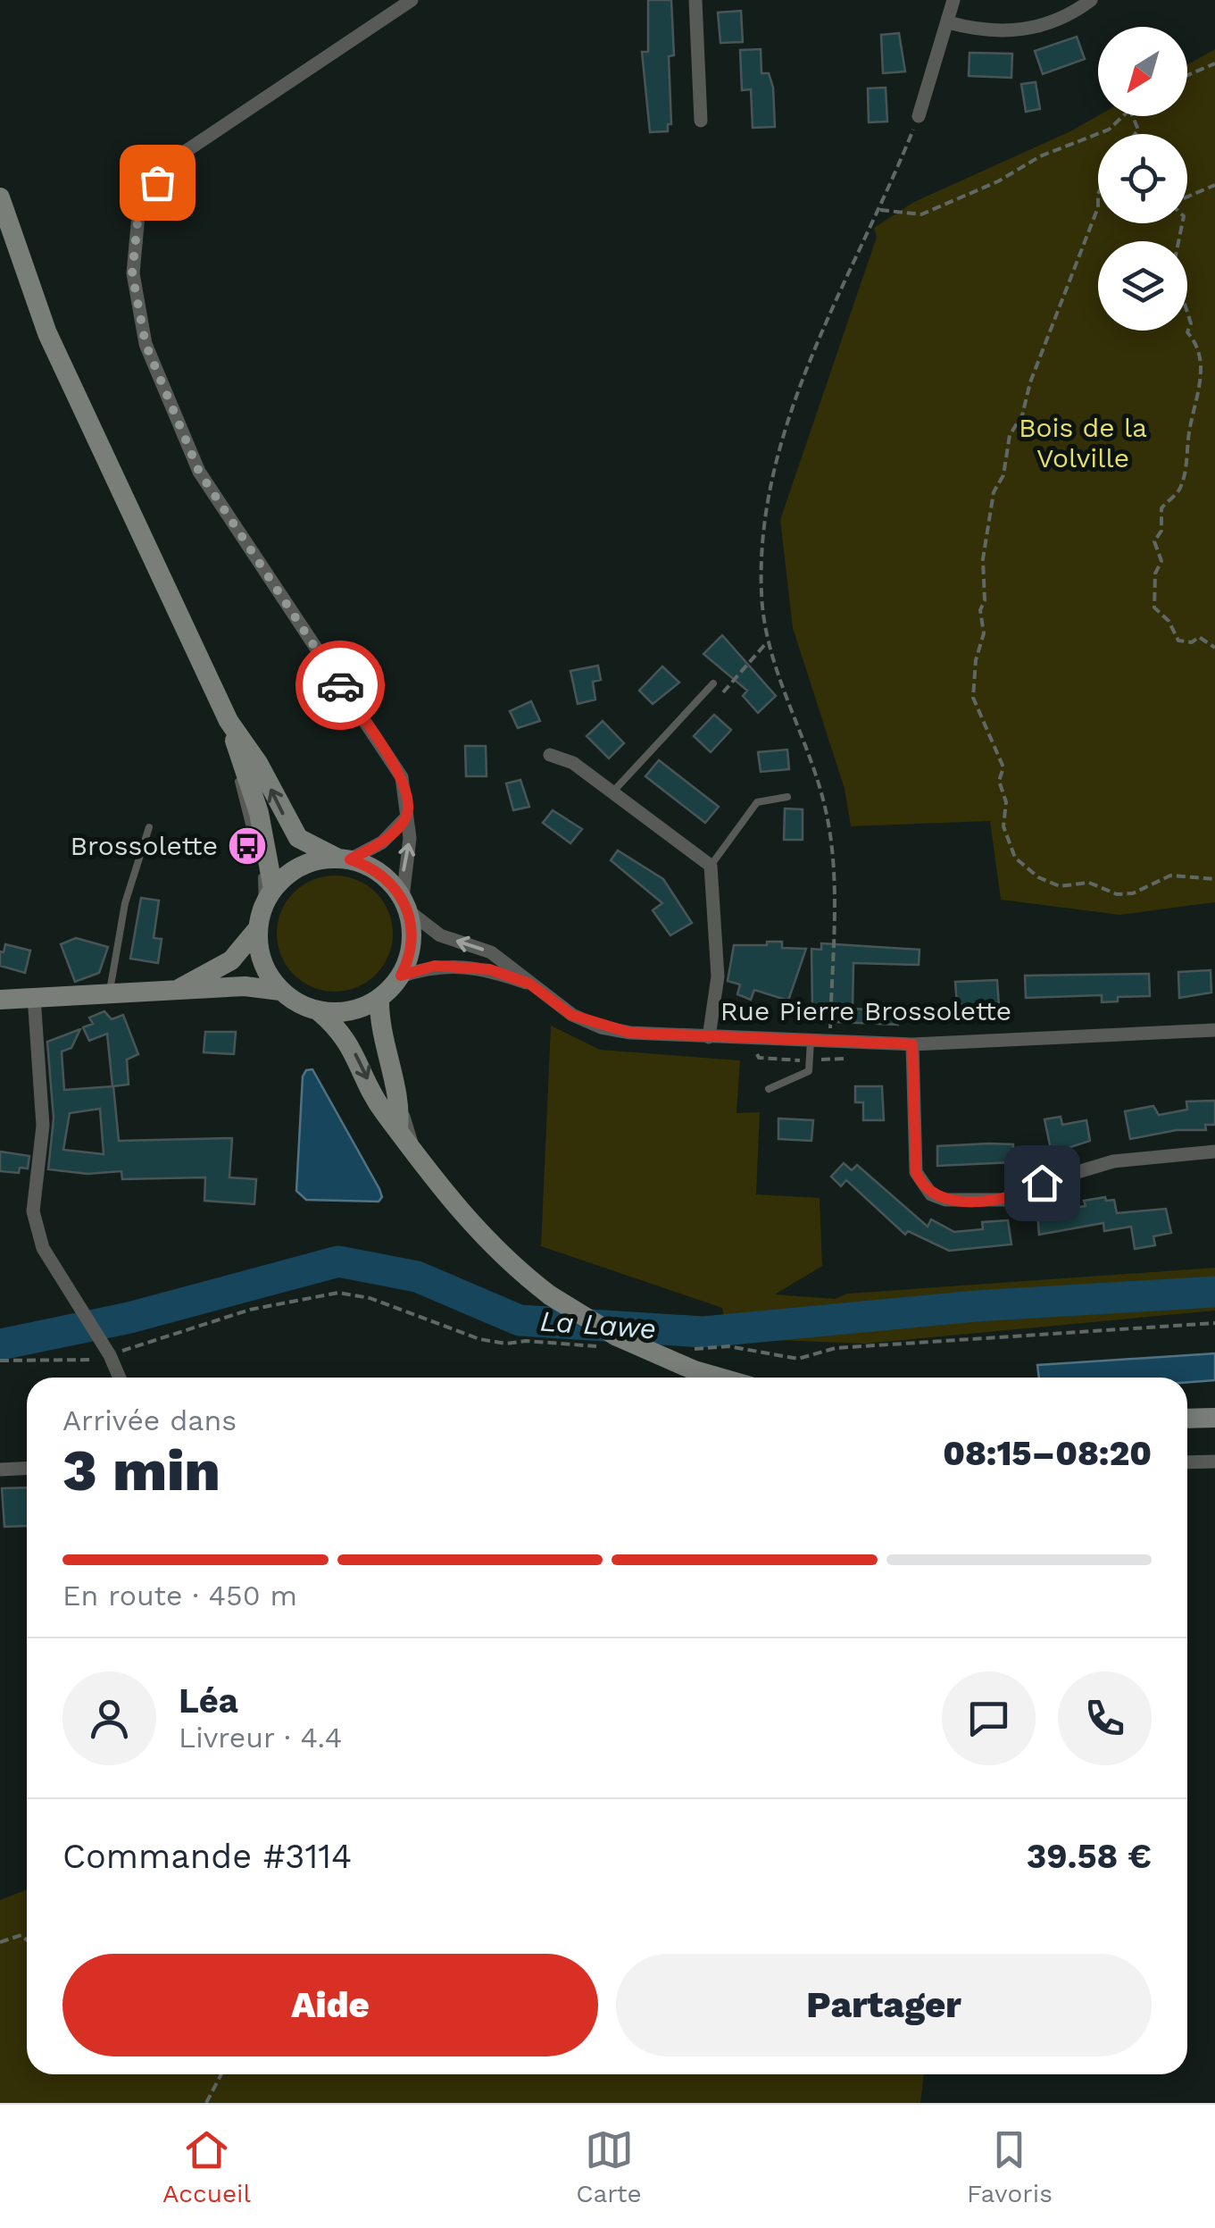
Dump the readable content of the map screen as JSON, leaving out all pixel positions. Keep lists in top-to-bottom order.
{
  "streets": {
    "street": ["Rue Pierre Brossolette"]
  },
  "water": ["La Lawe"],
  "parks": ["Bois de la Volville"],
  "places": {
    "bus stop": ["Brossolette"]
  },
  "north": "bottom left",
  "page": {
    "heading": ["3 min", "Arrivée dans", "08:15–08:20"],
    "panel": [
      "Léa",
      "Livreur · 4.4",
      "Commande #3114",
      "39.58 €"
    ],
    "bar": "En route · 450 m",
    "buttons": ["Aide", "Partager"],
    "tabs": ["Accueil", "Carte", "Favoris"]
  }
}
